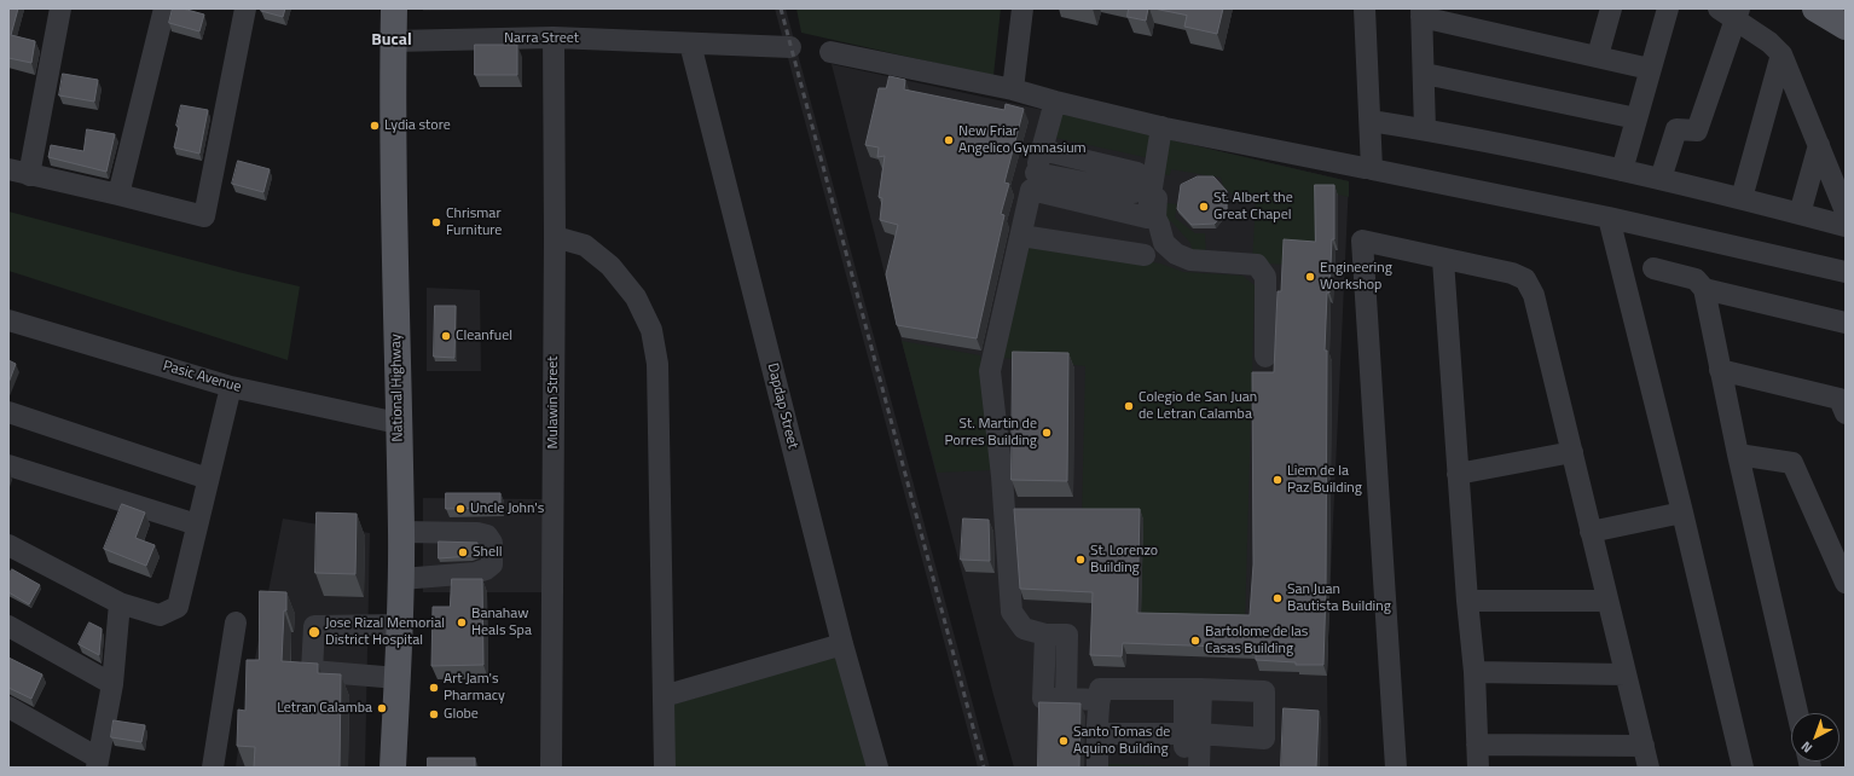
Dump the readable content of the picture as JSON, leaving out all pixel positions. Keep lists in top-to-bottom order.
{
  "streets": {
    "main road": ["National Highway"],
    "street": [
      "Narra Street",
      "Pasic Avenue",
      "Mulawin Street",
      "Dapdap Street"
    ]
  },
  "crossings": [
    ["Narra Street", "National Highway"],
    ["Narra Street", "Mulawin Street"],
    ["Narra Street", "Dapdap Street"],
    ["Pasic Avenue", "National Highway"]
  ],
  "districts": ["Bucal"],
  "places": [
    "Lydia store",
    "New Friar Angelico Gymnasium",
    "St. Albert the Great Chapel",
    "Chrismar Furniture",
    "Engineering Workshop",
    "Cleanfuel",
    "Colegio de San Juan de Letran Calamba",
    "St. Martin de Porres Building",
    "Liem de la Paz Building",
    "Uncle John's",
    "Shell",
    "St. Lorenzo Building",
    "San Juan Bautista Building",
    "Banahaw Heals Spa",
    "Jose Rizal Memorial District Hospital",
    "Bartolome de las Casas Building",
    "Art Jam's Pharmacy",
    "Letran Calamba",
    "Globe",
    "Santo Tomas de Aquino Building"
  ],
  "north": "bottom left"
}
